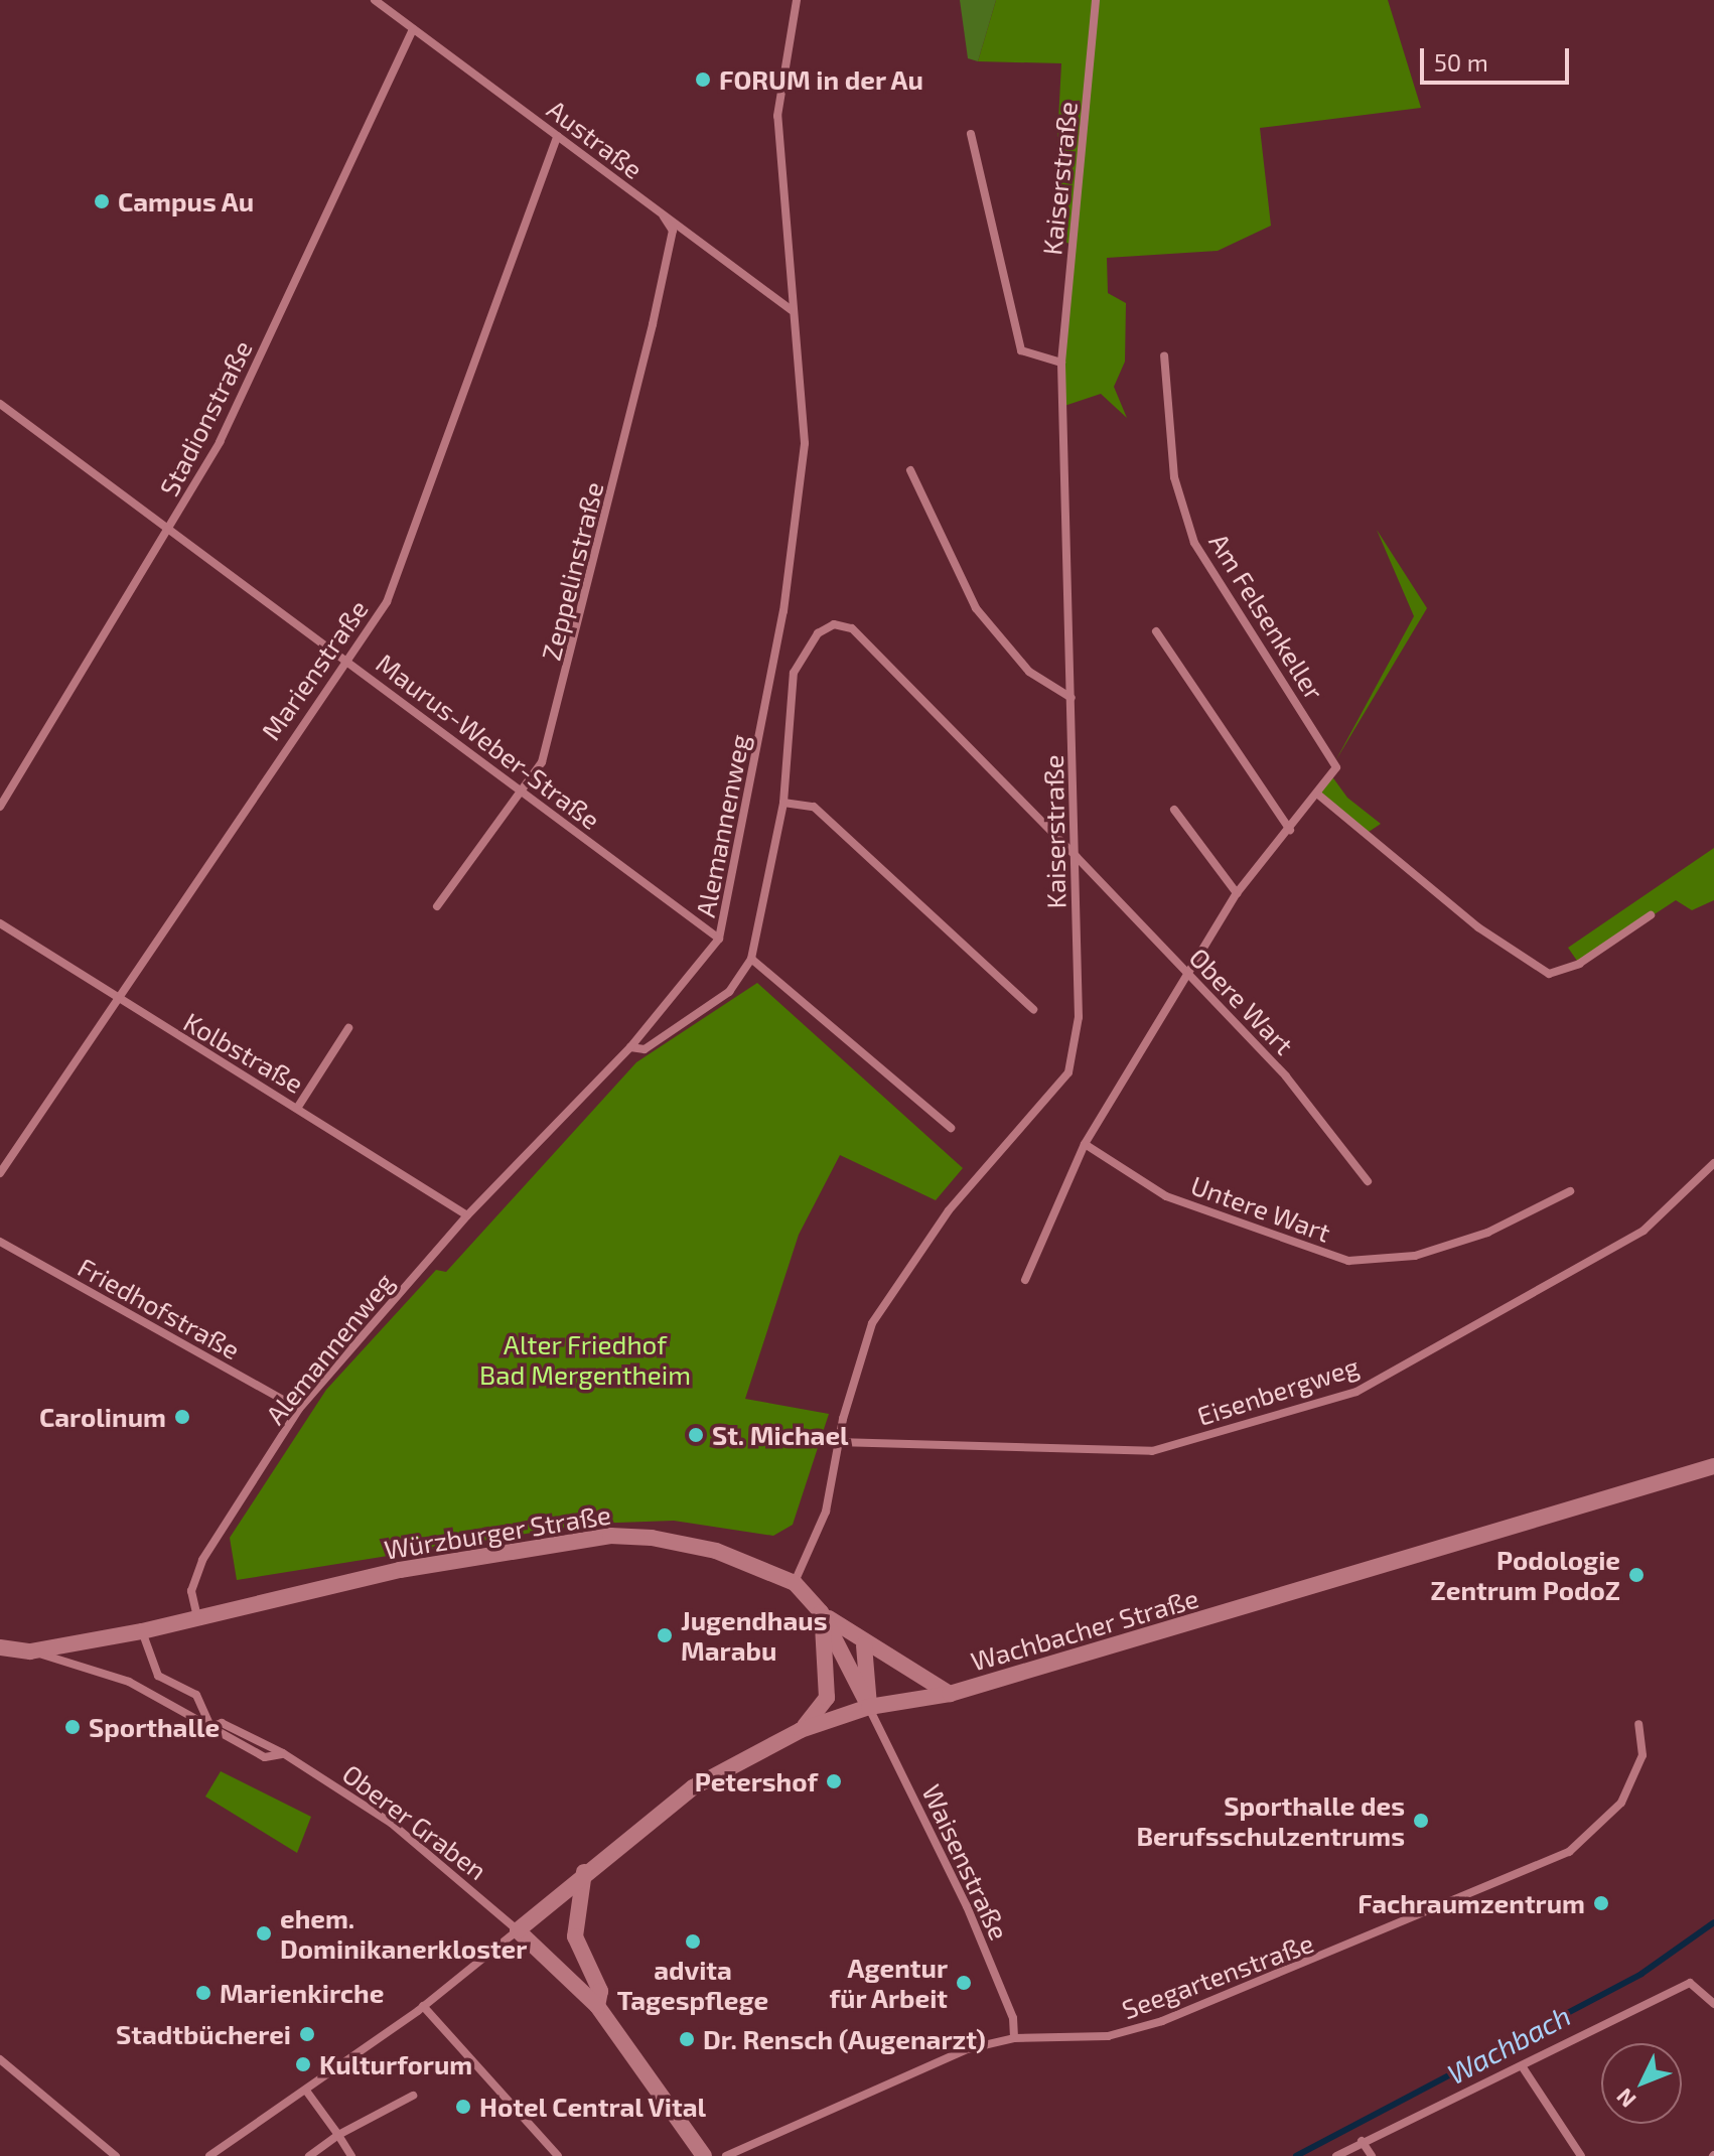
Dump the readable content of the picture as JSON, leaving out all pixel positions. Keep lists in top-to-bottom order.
{
  "streets": {
    "street": [
      "Austraße",
      "Kaiserstraße",
      "Stadionstraße",
      "Zeppelinstraße",
      "Am Felsenkeller",
      "Marienstraße",
      "Maurus-Weber-Straße",
      "Alemannenweg",
      "Obere Wart",
      "Kolbstraße",
      "Untere Wart",
      "Friedhofstraße",
      "Eisenbergweg",
      "Würzburger Straße",
      "Wachbacher Straße",
      "Oberer Graben",
      "Waisenstraße",
      "Seegartenstraße"
    ]
  },
  "crossings": [
    ["Austraße", "Stadionstraße"],
    ["Austraße", "Zeppelinstraße"],
    ["Austraße", "Marienstraße"],
    ["Austraße", "Alemannenweg"],
    ["Kaiserstraße", "Obere Wart"],
    ["Kaiserstraße", "Eisenbergweg"],
    ["Kaiserstraße", "Würzburger Straße"],
    ["Stadionstraße", "Maurus-Weber-Straße"],
    ["Zeppelinstraße", "Maurus-Weber-Straße"],
    ["Am Felsenkeller", "Obere Wart"],
    ["Marienstraße", "Maurus-Weber-Straße"],
    ["Marienstraße", "Kolbstraße"],
    ["Maurus-Weber-Straße", "Alemannenweg"],
    ["Alemannenweg", "Kolbstraße"],
    ["Alemannenweg", "Friedhofstraße"],
    ["Alemannenweg", "Würzburger Straße"],
    ["Würzburger Straße", "Wachbacher Straße"],
    ["Würzburger Straße", "Oberer Graben"],
    ["Würzburger Straße", "Waisenstraße"],
    ["Wachbacher Straße", "Oberer Graben"],
    ["Wachbacher Straße", "Waisenstraße"],
    ["Waisenstraße", "Seegartenstraße"]
  ],
  "water": ["Wachbach"],
  "parks": ["Alter Friedhof Bad Mergentheim"],
  "places": [
    "FORUM in der Au",
    "Campus Au",
    "Carolinum",
    "St. Michael",
    "Podologie Zentrum PodoZ",
    "Jugendhaus Marabu",
    "Sporthalle",
    "Petershof",
    "Sporthalle des Berufsschulzentrums",
    "Fachraumzentrum",
    "ehem. Dominikanerkloster",
    "advita Tagespflege",
    "Agentur für Arbeit",
    "Marienkirche",
    "Stadtbücherei",
    "Dr. Rensch (Augenarzt)",
    "Kulturforum",
    "Hotel Central Vital"
  ],
  "scale_bar": "50 m",
  "north": "bottom left"
}
